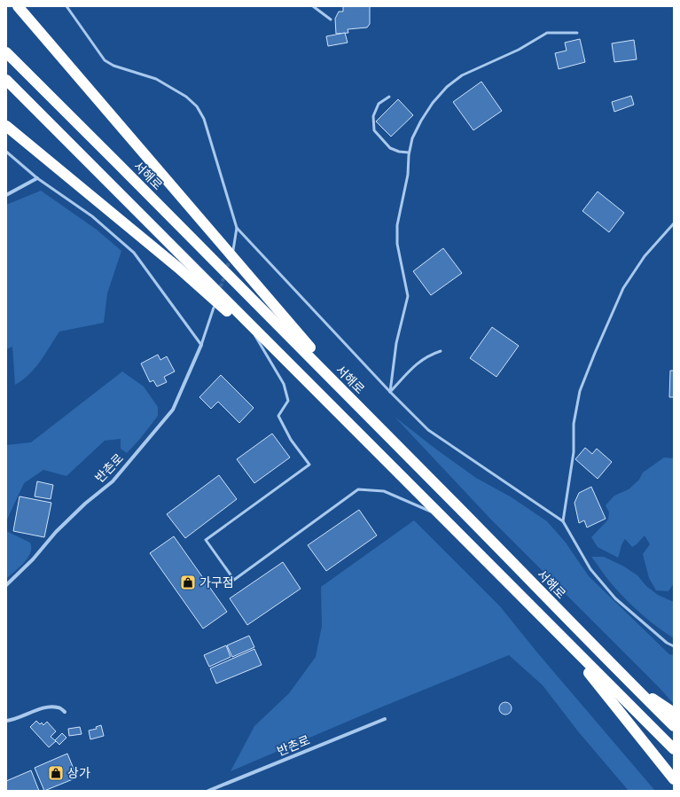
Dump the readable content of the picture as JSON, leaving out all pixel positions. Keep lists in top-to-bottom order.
{
  "streets": {
    "highway": ["서해로"],
    "street": ["반촌로"]
  },
  "places": {
    "shop": ["가구점", "상가"]
  }
}
